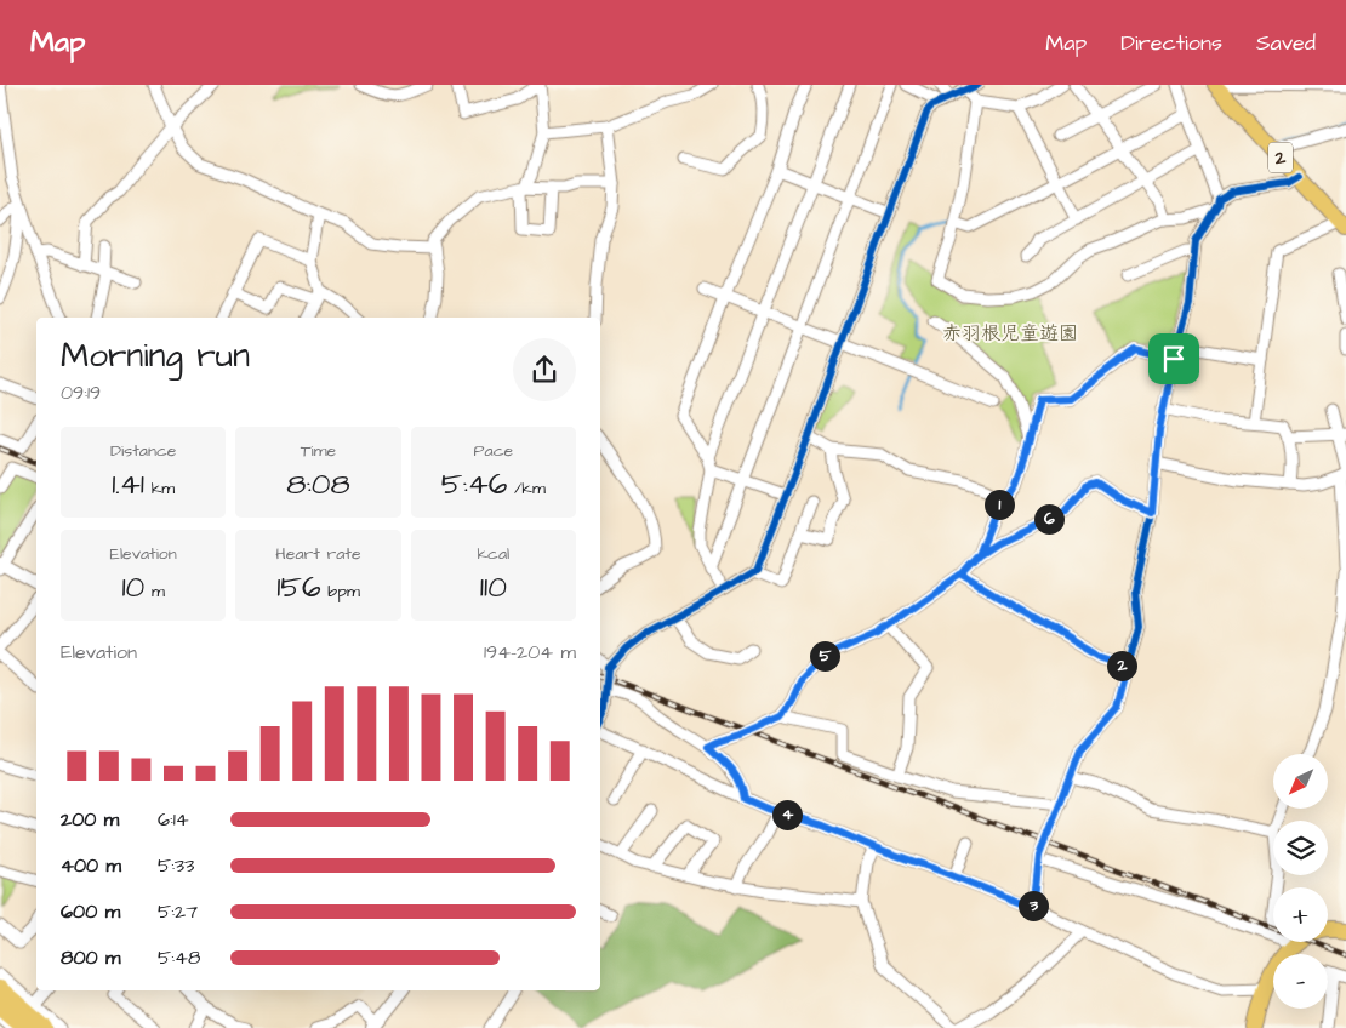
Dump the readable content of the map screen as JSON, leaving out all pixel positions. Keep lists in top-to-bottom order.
{
  "streets": {
    "main road": ["2"]
  },
  "parks": ["赤羽根児童遊園"],
  "north": "bottom left",
  "page": {
    "header": "Map",
    "nav": ["Map", "Directions", "Saved"],
    "heading": ["Morning run", "09:19"],
    "stats": [
      ["Distance", "1.41 km"],
      ["Time", "8:08"],
      ["Pace", "5:46 /km"],
      ["Elevation", "10 m"],
      ["Heart rate", "156 bpm"],
      ["kcal", "110"]
    ],
    "pins": [
      "1",
      "6",
      "5",
      "2",
      "4",
      "3"
    ],
    "chart": ["Elevation", "194–204 m"],
    "map_buttons": ["+", "−"],
    "list": [
      {
        "name": "200 m",
        "note": "6:14"
      },
      {
        "name": "400 m",
        "note": "5:33"
      },
      {
        "name": "600 m",
        "note": "5:27"
      },
      {
        "name": "800 m",
        "note": "5:48"
      }
    ]
  }
}
